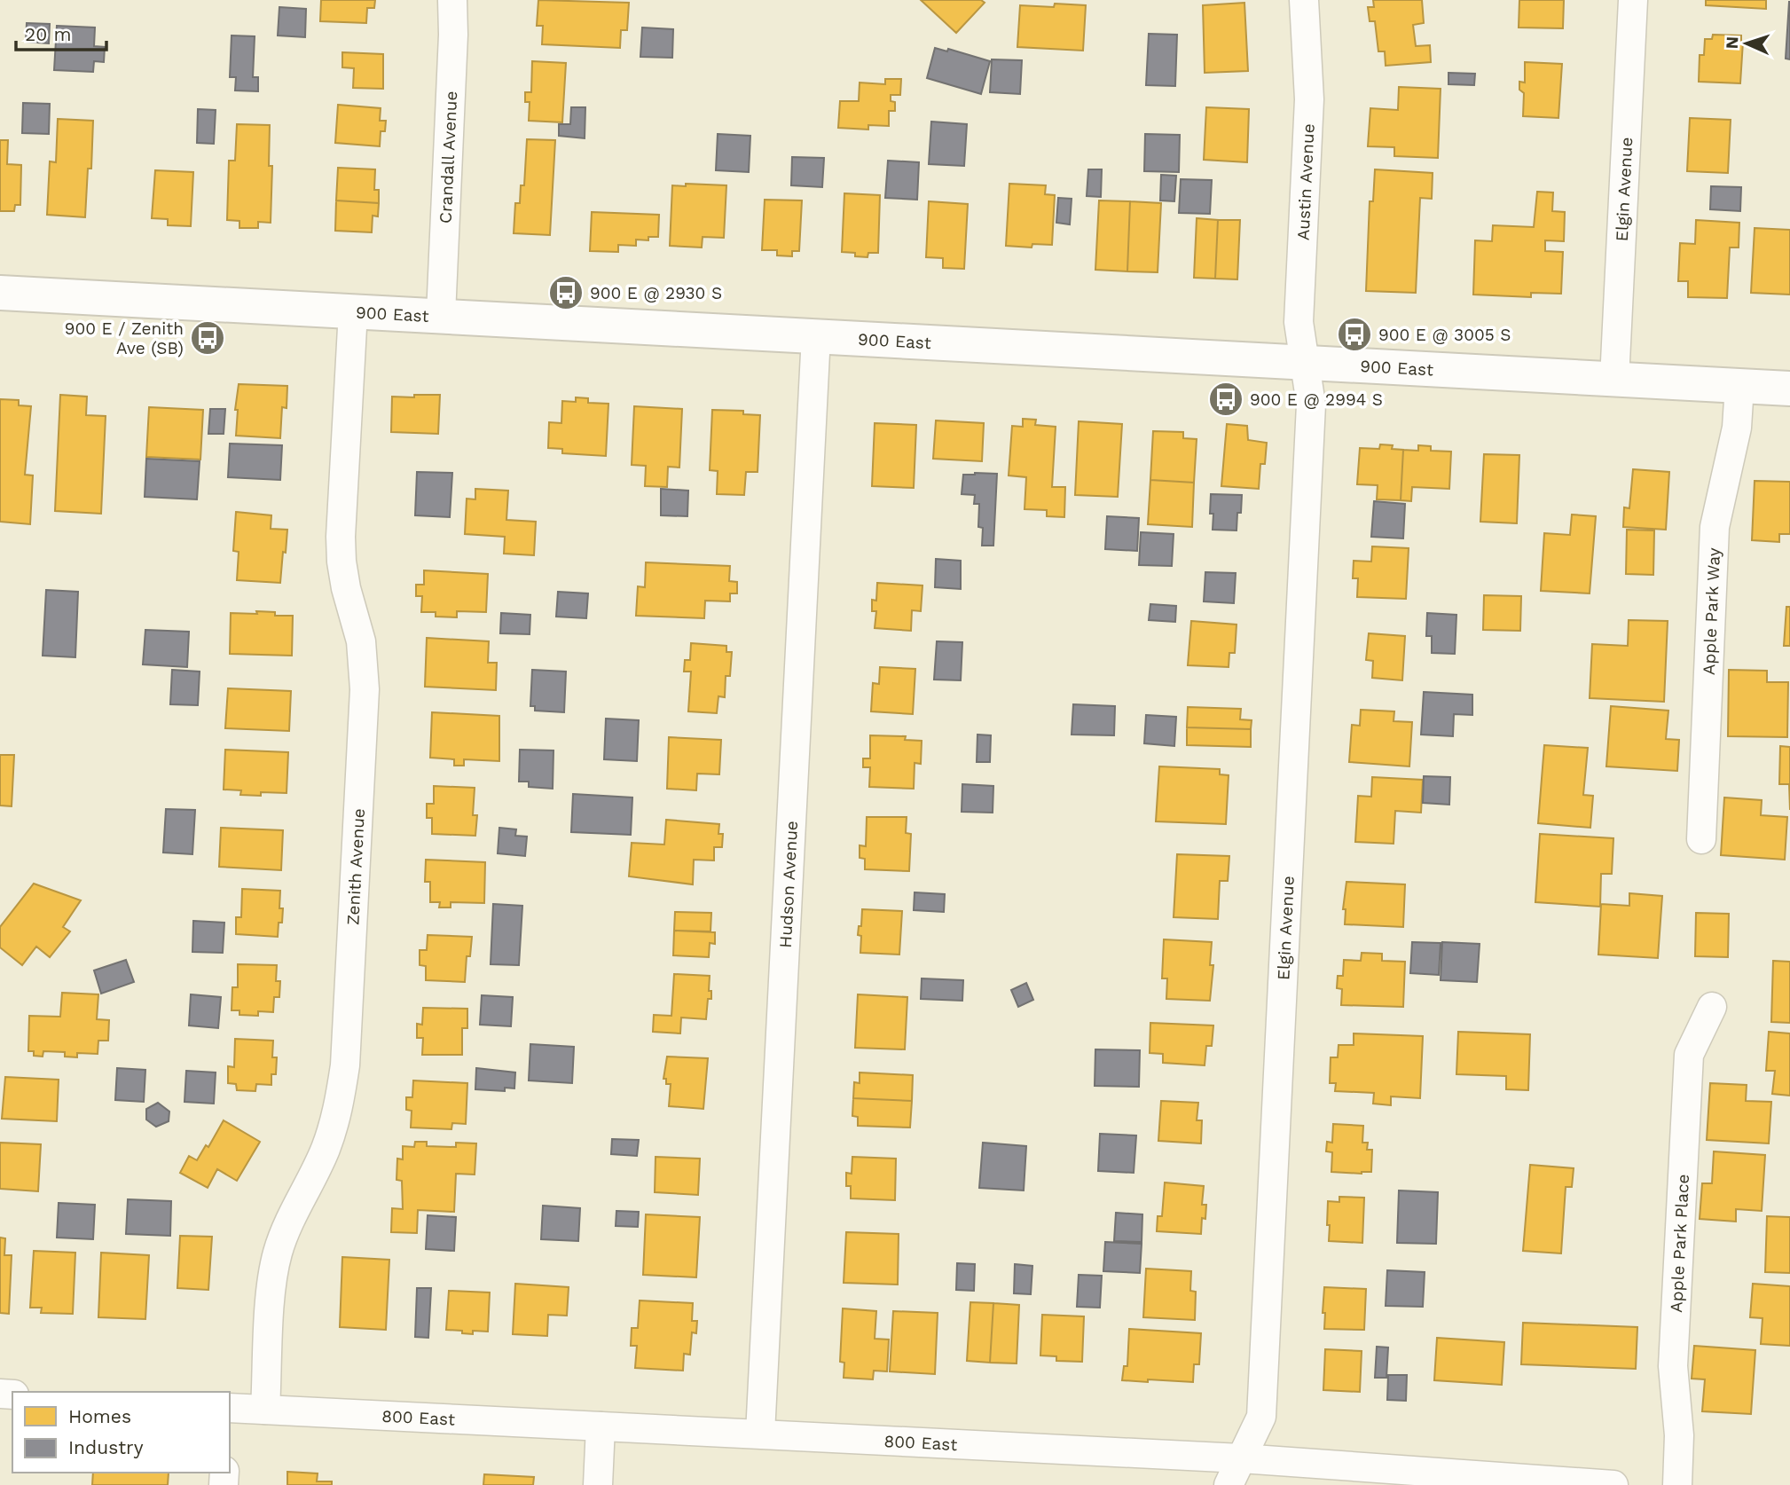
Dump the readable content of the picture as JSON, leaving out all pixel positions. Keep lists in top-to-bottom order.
{
  "streets": {
    "street": [
      "Crandall Avenue",
      "Austin Avenue",
      "Elgin Avenue",
      "900 East",
      "Apple Park Way",
      "Zenith Avenue",
      "Hudson Avenue",
      "Apple Park Place",
      "800 East"
    ]
  },
  "crossings": [
    ["Crandall Avenue", "900 East"],
    ["Austin Avenue", "Elgin Avenue"],
    ["Austin Avenue", "900 East"],
    ["Elgin Avenue", "900 East"],
    ["Elgin Avenue", "800 East"],
    ["900 East", "Apple Park Way"],
    ["900 East", "Zenith Avenue"],
    ["900 East", "Hudson Avenue"],
    ["Zenith Avenue", "800 East"],
    ["Hudson Avenue", "800 East"]
  ],
  "places": {
    "bus stop": [
      "900 E @ 2930 S",
      "900 E @ 3005 S",
      "900 E / Zenith Ave (SB)",
      "900 E @ 2994 S"
    ]
  },
  "legend": ["Homes", "Industry"],
  "scale_bar": "20 m",
  "north": "left"
}
